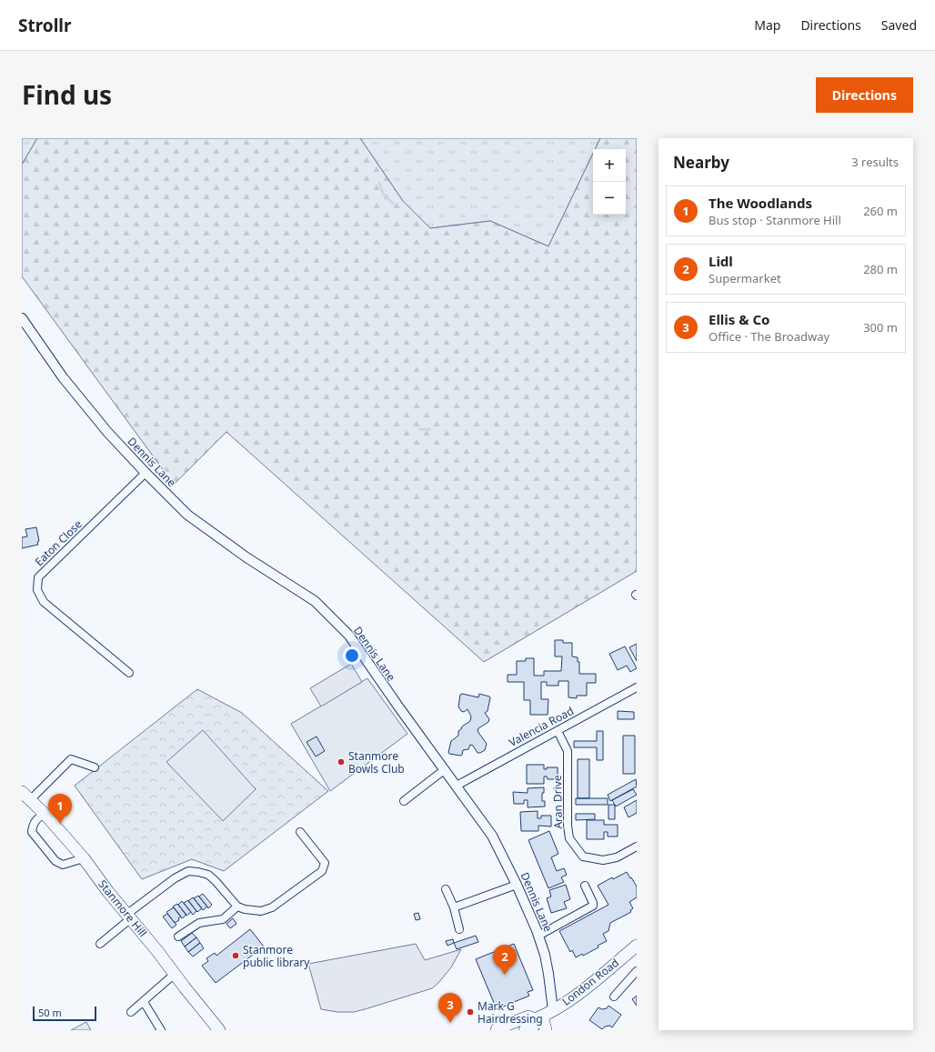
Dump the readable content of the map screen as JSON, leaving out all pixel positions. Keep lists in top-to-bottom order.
{
  "streets": {
    "main road": ["Stanmore Hill", "London Road"],
    "street": [
      "Dennis Lane",
      "Eaton Close",
      "Valencia Road",
      "Aran Drive"
    ]
  },
  "crossings": [
    ["Dennis Lane", "Eaton Close"],
    ["Dennis Lane", "Valencia Road"],
    ["Dennis Lane", "London Road"],
    ["Valencia Road", "Aran Drive"]
  ],
  "places": ["Stanmore Bowls Club", "Stanmore public library", "Mark G Hairdressing"],
  "scale_bar": "50 m",
  "page": {
    "header": "Strollr",
    "nav": ["Map", "Directions", "Saved"],
    "title": "Find us",
    "buttons": "Directions",
    "heading": ["Nearby", "3 results"],
    "map_buttons": ["+", "−"],
    "list": [
      {
        "mark": "1",
        "name": "The Woodlands",
        "note": "Bus stop · Stanmore Hill",
        "value": "260 m"
      },
      {
        "mark": "2",
        "name": "Lidl",
        "note": "Supermarket",
        "value": "280 m"
      },
      {
        "mark": "3",
        "name": "Ellis & Co",
        "note": "Office · The Broadway",
        "value": "300 m"
      }
    ],
    "pins": ["1", "2", "3"],
    "scale": "50 m"
  }
}
